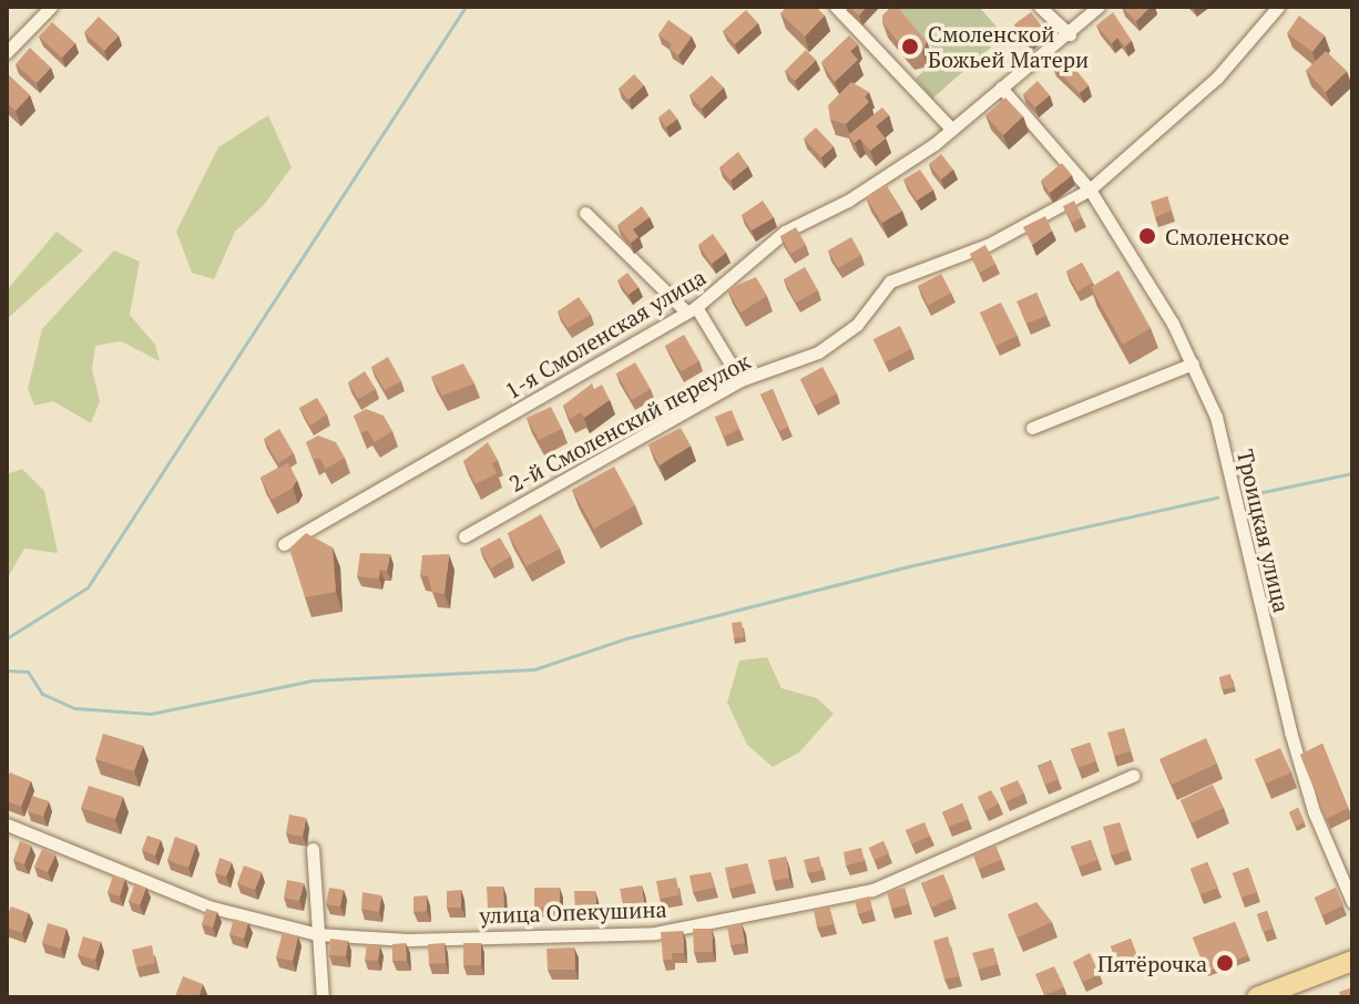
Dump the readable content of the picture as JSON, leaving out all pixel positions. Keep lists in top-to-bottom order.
{
  "streets": {
    "street": [
      "1-я Смоленская улица",
      "2-й Смоленский переулок",
      "Троицкая улица",
      "улица Опекушина"
    ]
  },
  "crossings": [
    ["1-я Смоленская улица", "Троицкая улица"],
    ["2-й Смоленский переулок", "Троицкая улица"]
  ],
  "places": ["Смоленской Божьей Матери", "Смоленское", "Пятёрочка"]
}
